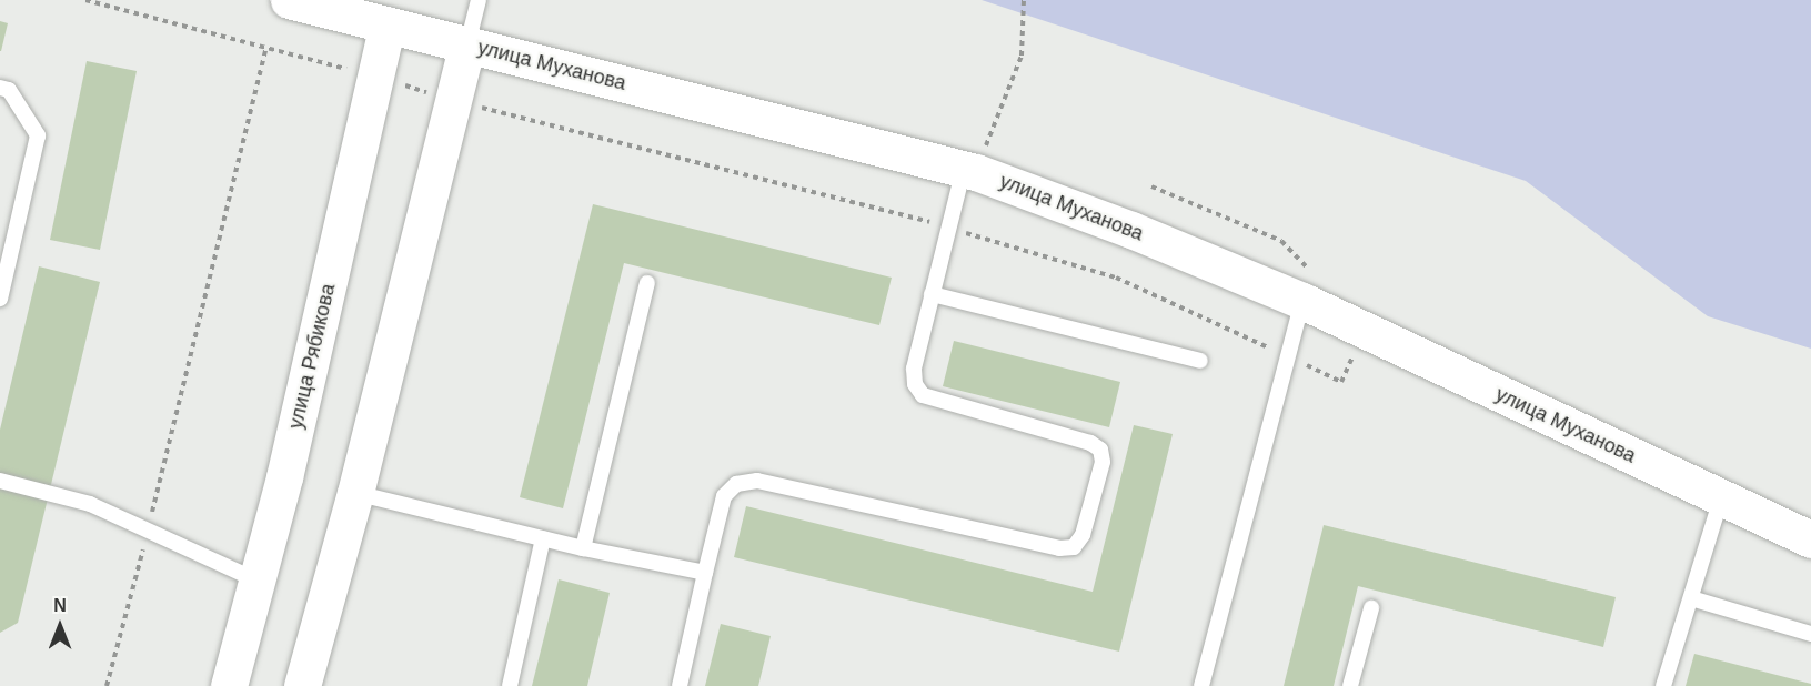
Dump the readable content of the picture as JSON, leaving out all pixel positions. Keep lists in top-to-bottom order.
{
  "streets": {
    "street": ["улица Муханова", "улица Рябикова"]
  },
  "crossings": [
    ["улица Муханова", "улица Рябикова"]
  ],
  "north": "top"
}
